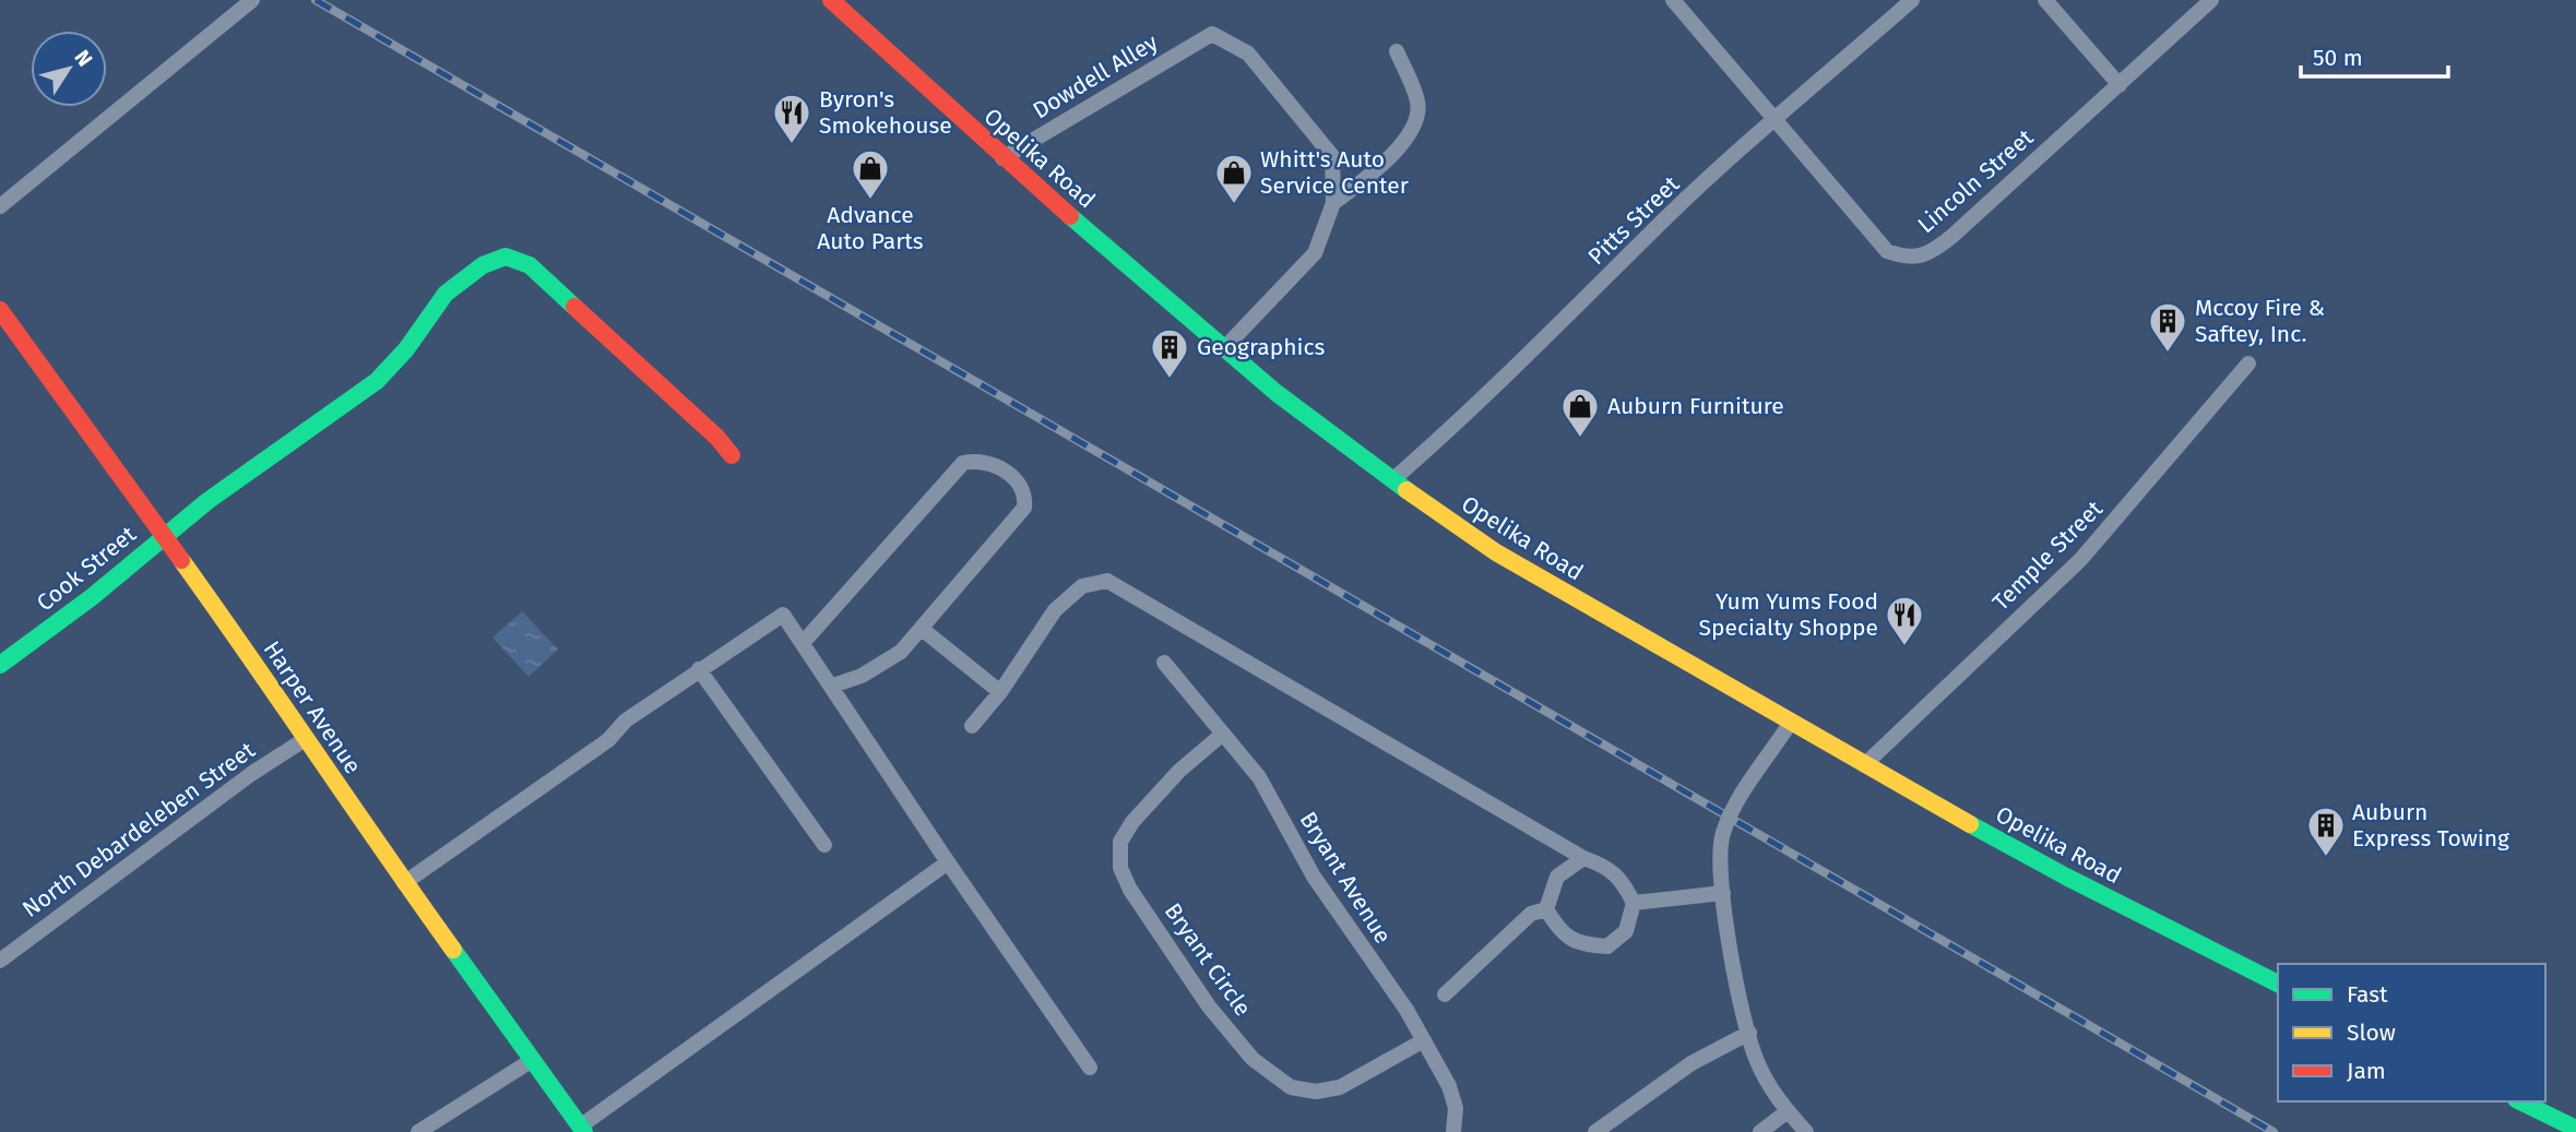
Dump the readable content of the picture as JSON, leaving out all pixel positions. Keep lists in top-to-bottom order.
{
  "streets": {
    "street": [
      "Dowdell Alley",
      "Opelika Road",
      "Lincoln Street",
      "Pitts Street",
      "Temple Street",
      "Cook Street",
      "Harper Avenue",
      "North Debardeleben Street",
      "Bryant Avenue",
      "Bryant Circle"
    ]
  },
  "crossings": [
    ["Dowdell Alley", "Opelika Road"],
    ["Opelika Road", "Pitts Street"],
    ["Opelika Road", "Temple Street"],
    ["Lincoln Street", "Pitts Street"],
    ["Cook Street", "Harper Avenue"],
    ["Harper Avenue", "North Debardeleben Street"],
    ["Bryant Avenue", "Bryant Circle"]
  ],
  "places": {
    "restaurant": ["Byron's Smokehouse", "Yum Yums Food Specialty Shoppe"],
    "shop": ["Advance Auto Parts", "Whitt's Auto Service Center", "Auburn Furniture"],
    "building": ["Mccoy Fire & Saftey, Inc.", "Geographics", "Auburn Express Towing"]
  },
  "legend": ["Fast", "Slow", "Jam"],
  "scale_bar": "50 m",
  "north": "top right"
}
